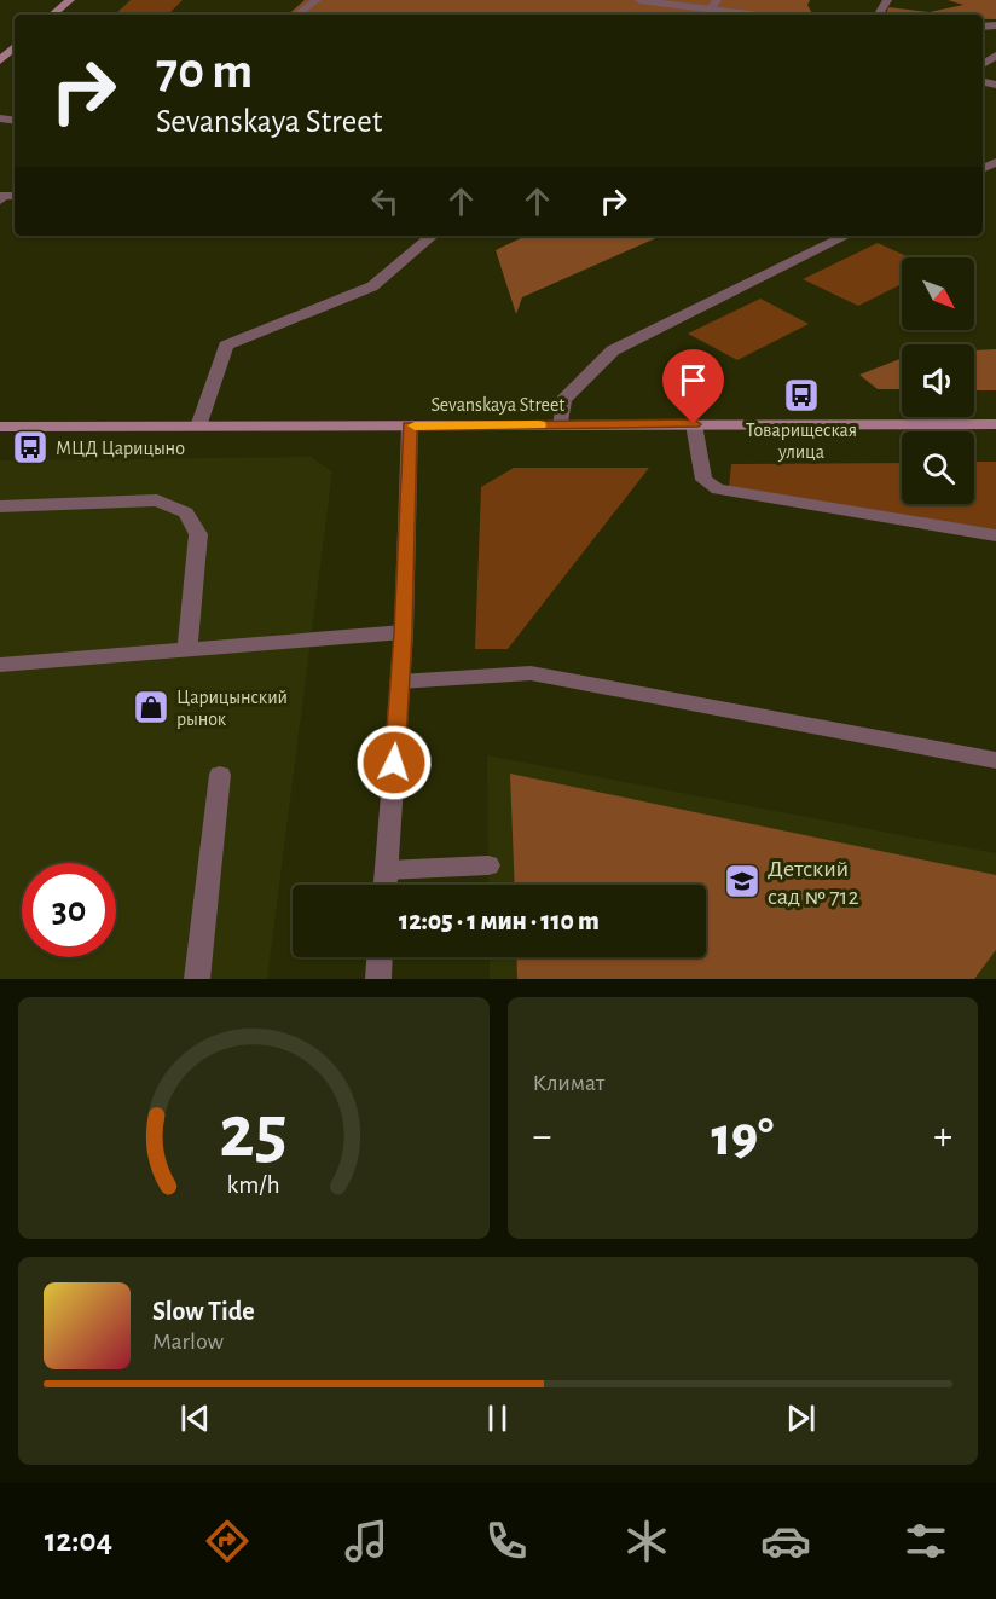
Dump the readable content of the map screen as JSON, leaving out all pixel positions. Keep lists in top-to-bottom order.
{
  "streets": {
    "street": ["Sevanskaya Street"]
  },
  "places": {
    "bus stop": ["Товарищеская улица", "МЦД Царицыно"],
    "shop": ["Царицынский рынок"],
    "school or university": ["Детский сад № 712"]
  },
  "north": "bottom right",
  "page": {
    "turn": ["70 m", "Sevanskaya Street"],
    "limit": "30",
    "trip": "12:05 · 1 мин · 110 m",
    "tile": "Климат",
    "heat": ["−", "19°", "+"],
    "song": ["Slow Tide", "Marlow"],
    "tabs": "12:04",
    "gauge": ["25", "km/h"]
  }
}
